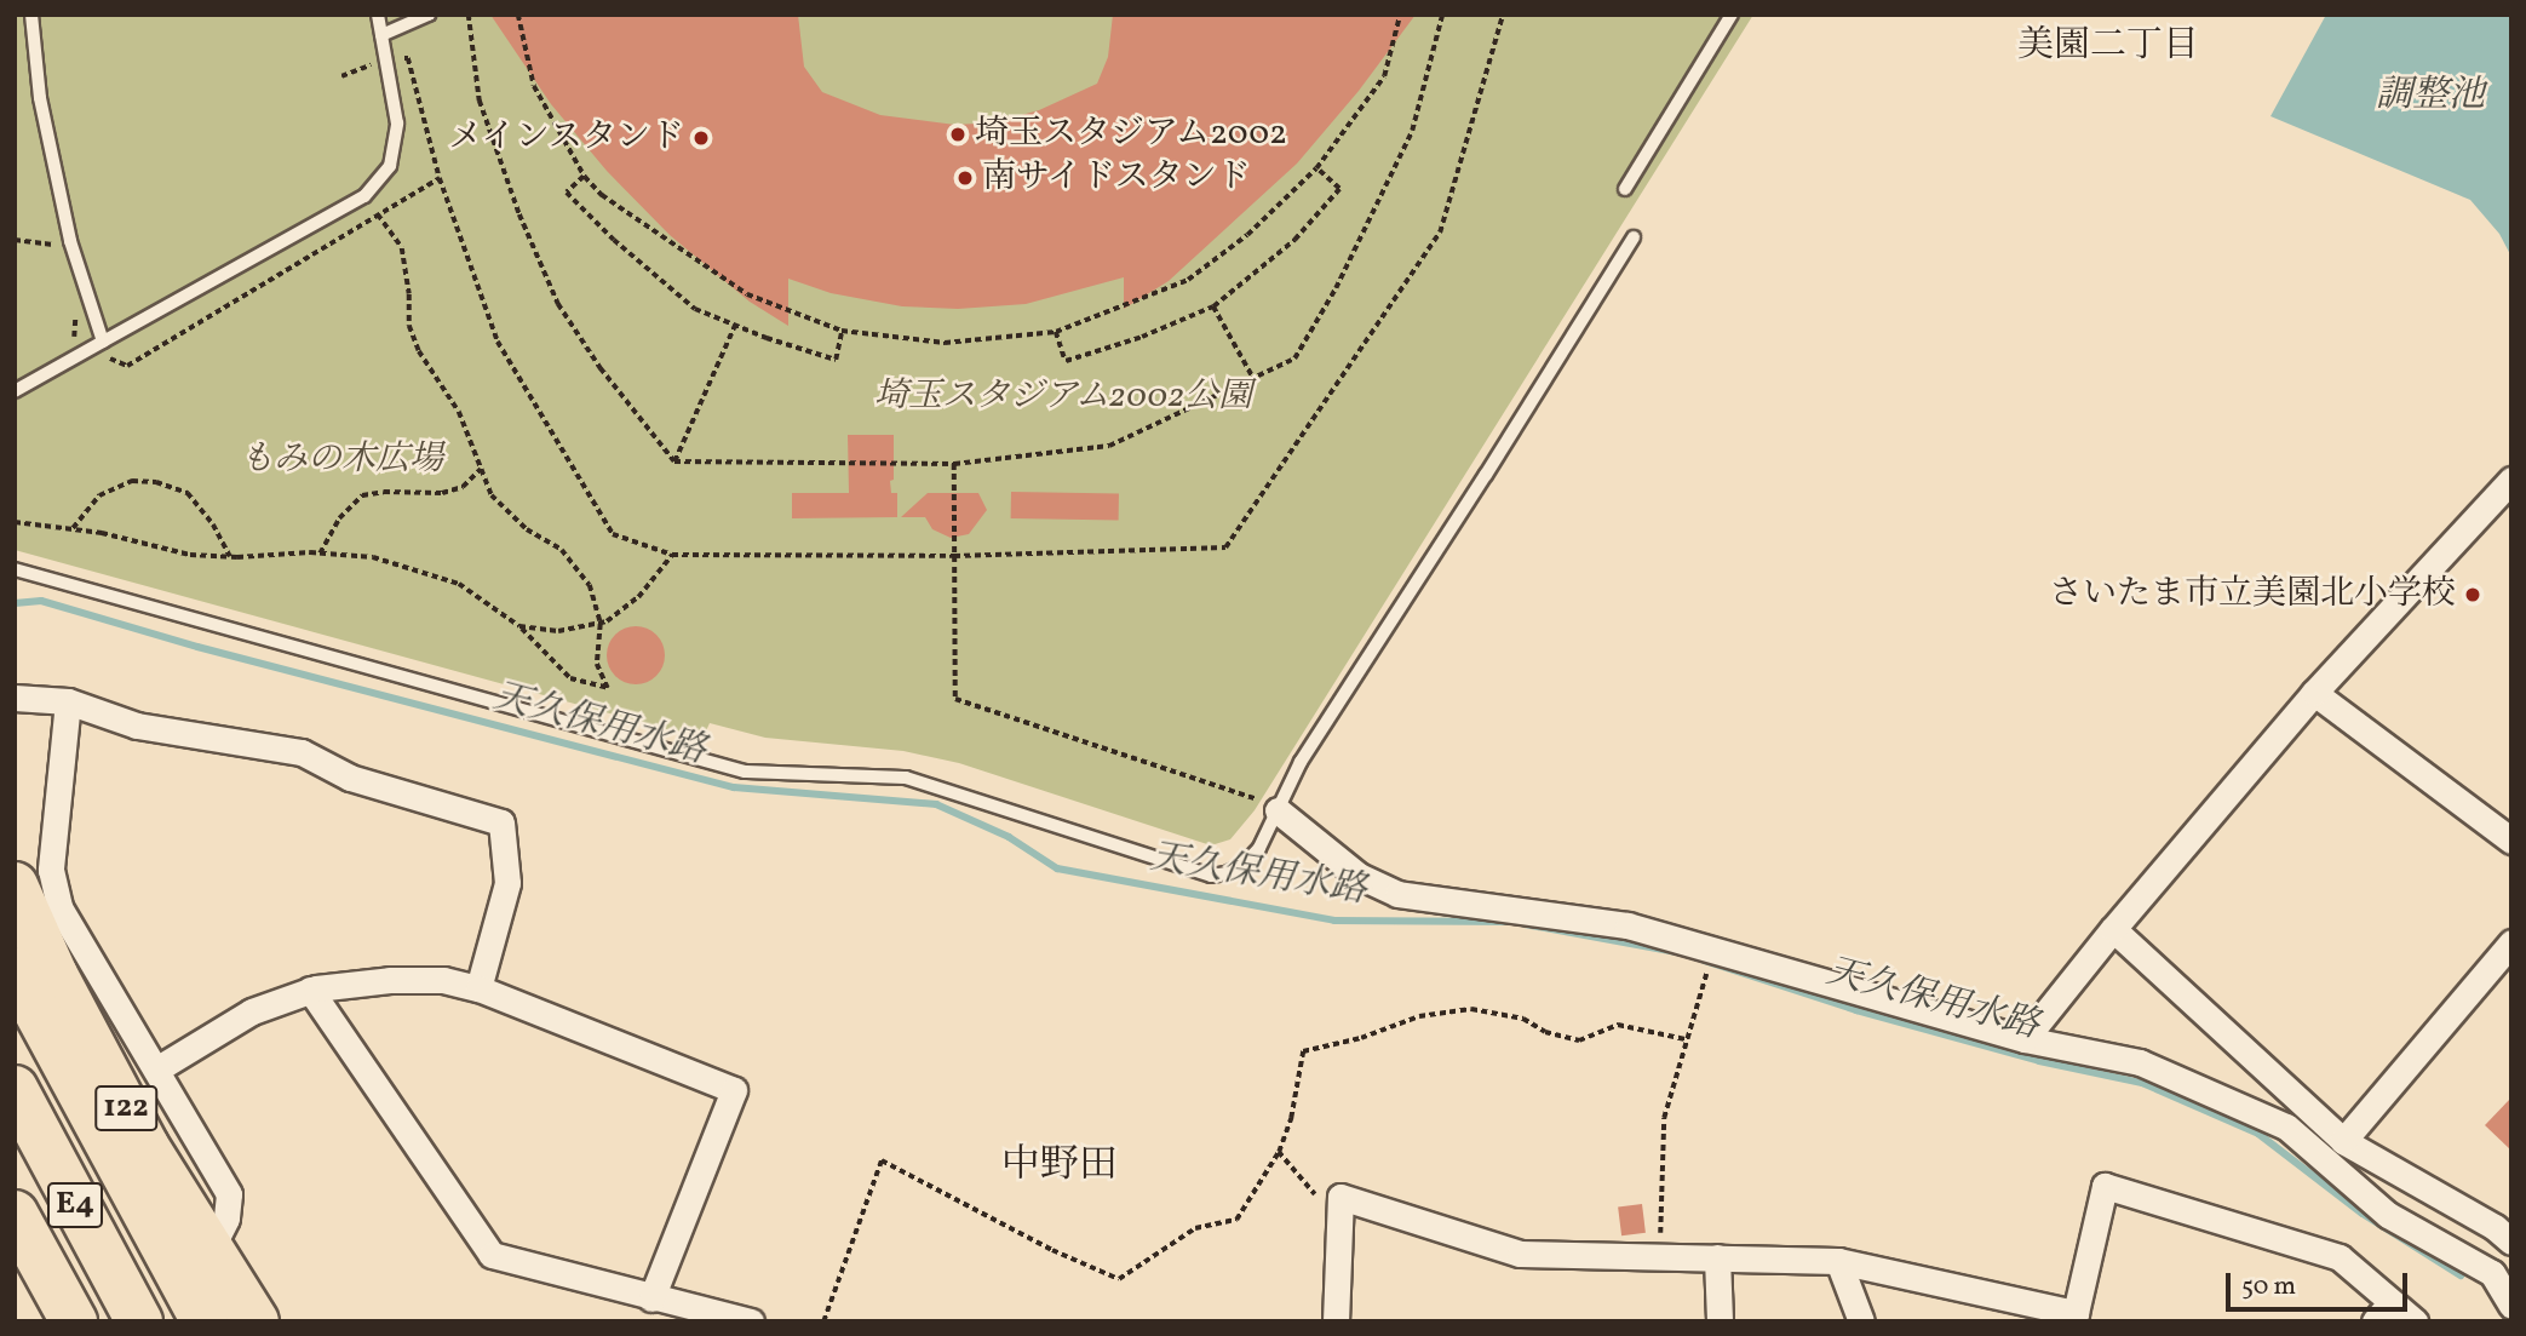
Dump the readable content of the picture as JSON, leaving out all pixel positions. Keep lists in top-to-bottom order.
{
  "streets": {
    "highway": ["122", "E4"]
  },
  "districts": ["美園二丁目", "中野田"],
  "water": ["調整池", "天久保用水路"],
  "parks": ["埼玉スタジアム2002公園", "もみの木広場"],
  "places": [
    "埼玉スタジアム2002",
    "メインスタンド",
    "南サイドスタンド",
    "さいたま市立美園北小学校"
  ],
  "scale_bar": "50 m"
}
